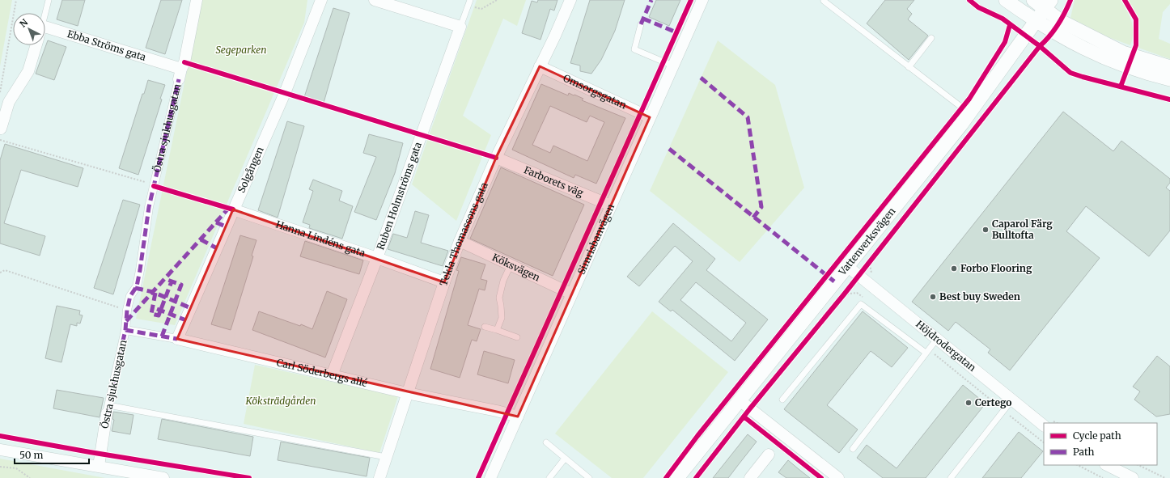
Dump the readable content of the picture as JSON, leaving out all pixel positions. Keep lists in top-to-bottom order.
{
  "streets": {
    "street": [
      "Ebba Ströms gata",
      "Omsorgsgatan",
      "Östra sjukhusgatan",
      "Solgången",
      "Farborets väg",
      "Ruben Holmströms gata",
      "Tekla Thomassons gata",
      "Hanna Lindéns gata",
      "Simrisbanvägen",
      "Vattenverksvägen",
      "Köksvägen",
      "Höjdrodergatan",
      "Carl Söderbergs allé"
    ]
  },
  "crossings": [
    ["Ebba Ströms gata", "Östra sjukhusgatan"],
    ["Omsorgsgatan", "Tekla Thomassons gata"],
    ["Omsorgsgatan", "Simrisbanvägen"],
    ["Östra sjukhusgatan", "Carl Söderbergs allé"],
    ["Solgången", "Hanna Lindéns gata"],
    ["Solgången", "Carl Söderbergs allé"],
    ["Farborets väg", "Tekla Thomassons gata"],
    ["Farborets väg", "Simrisbanvägen"],
    ["Ruben Holmströms gata", "Hanna Lindéns gata"],
    ["Ruben Holmströms gata", "Carl Söderbergs allé"],
    ["Tekla Thomassons gata", "Hanna Lindéns gata"],
    ["Tekla Thomassons gata", "Köksvägen"],
    ["Tekla Thomassons gata", "Carl Söderbergs allé"],
    ["Simrisbanvägen", "Köksvägen"],
    ["Simrisbanvägen", "Carl Söderbergs allé"],
    ["Vattenverksvägen", "Höjdrodergatan"]
  ],
  "parks": ["Segeparken", "Köksträdgården"],
  "places": [
    "Caparol Färg Bulltofta",
    "Forbo Flooring",
    "Best buy Sweden",
    "Certego"
  ],
  "legend": ["Cycle path", "Path"],
  "scale_bar": "50 m",
  "north": "top left"
}
